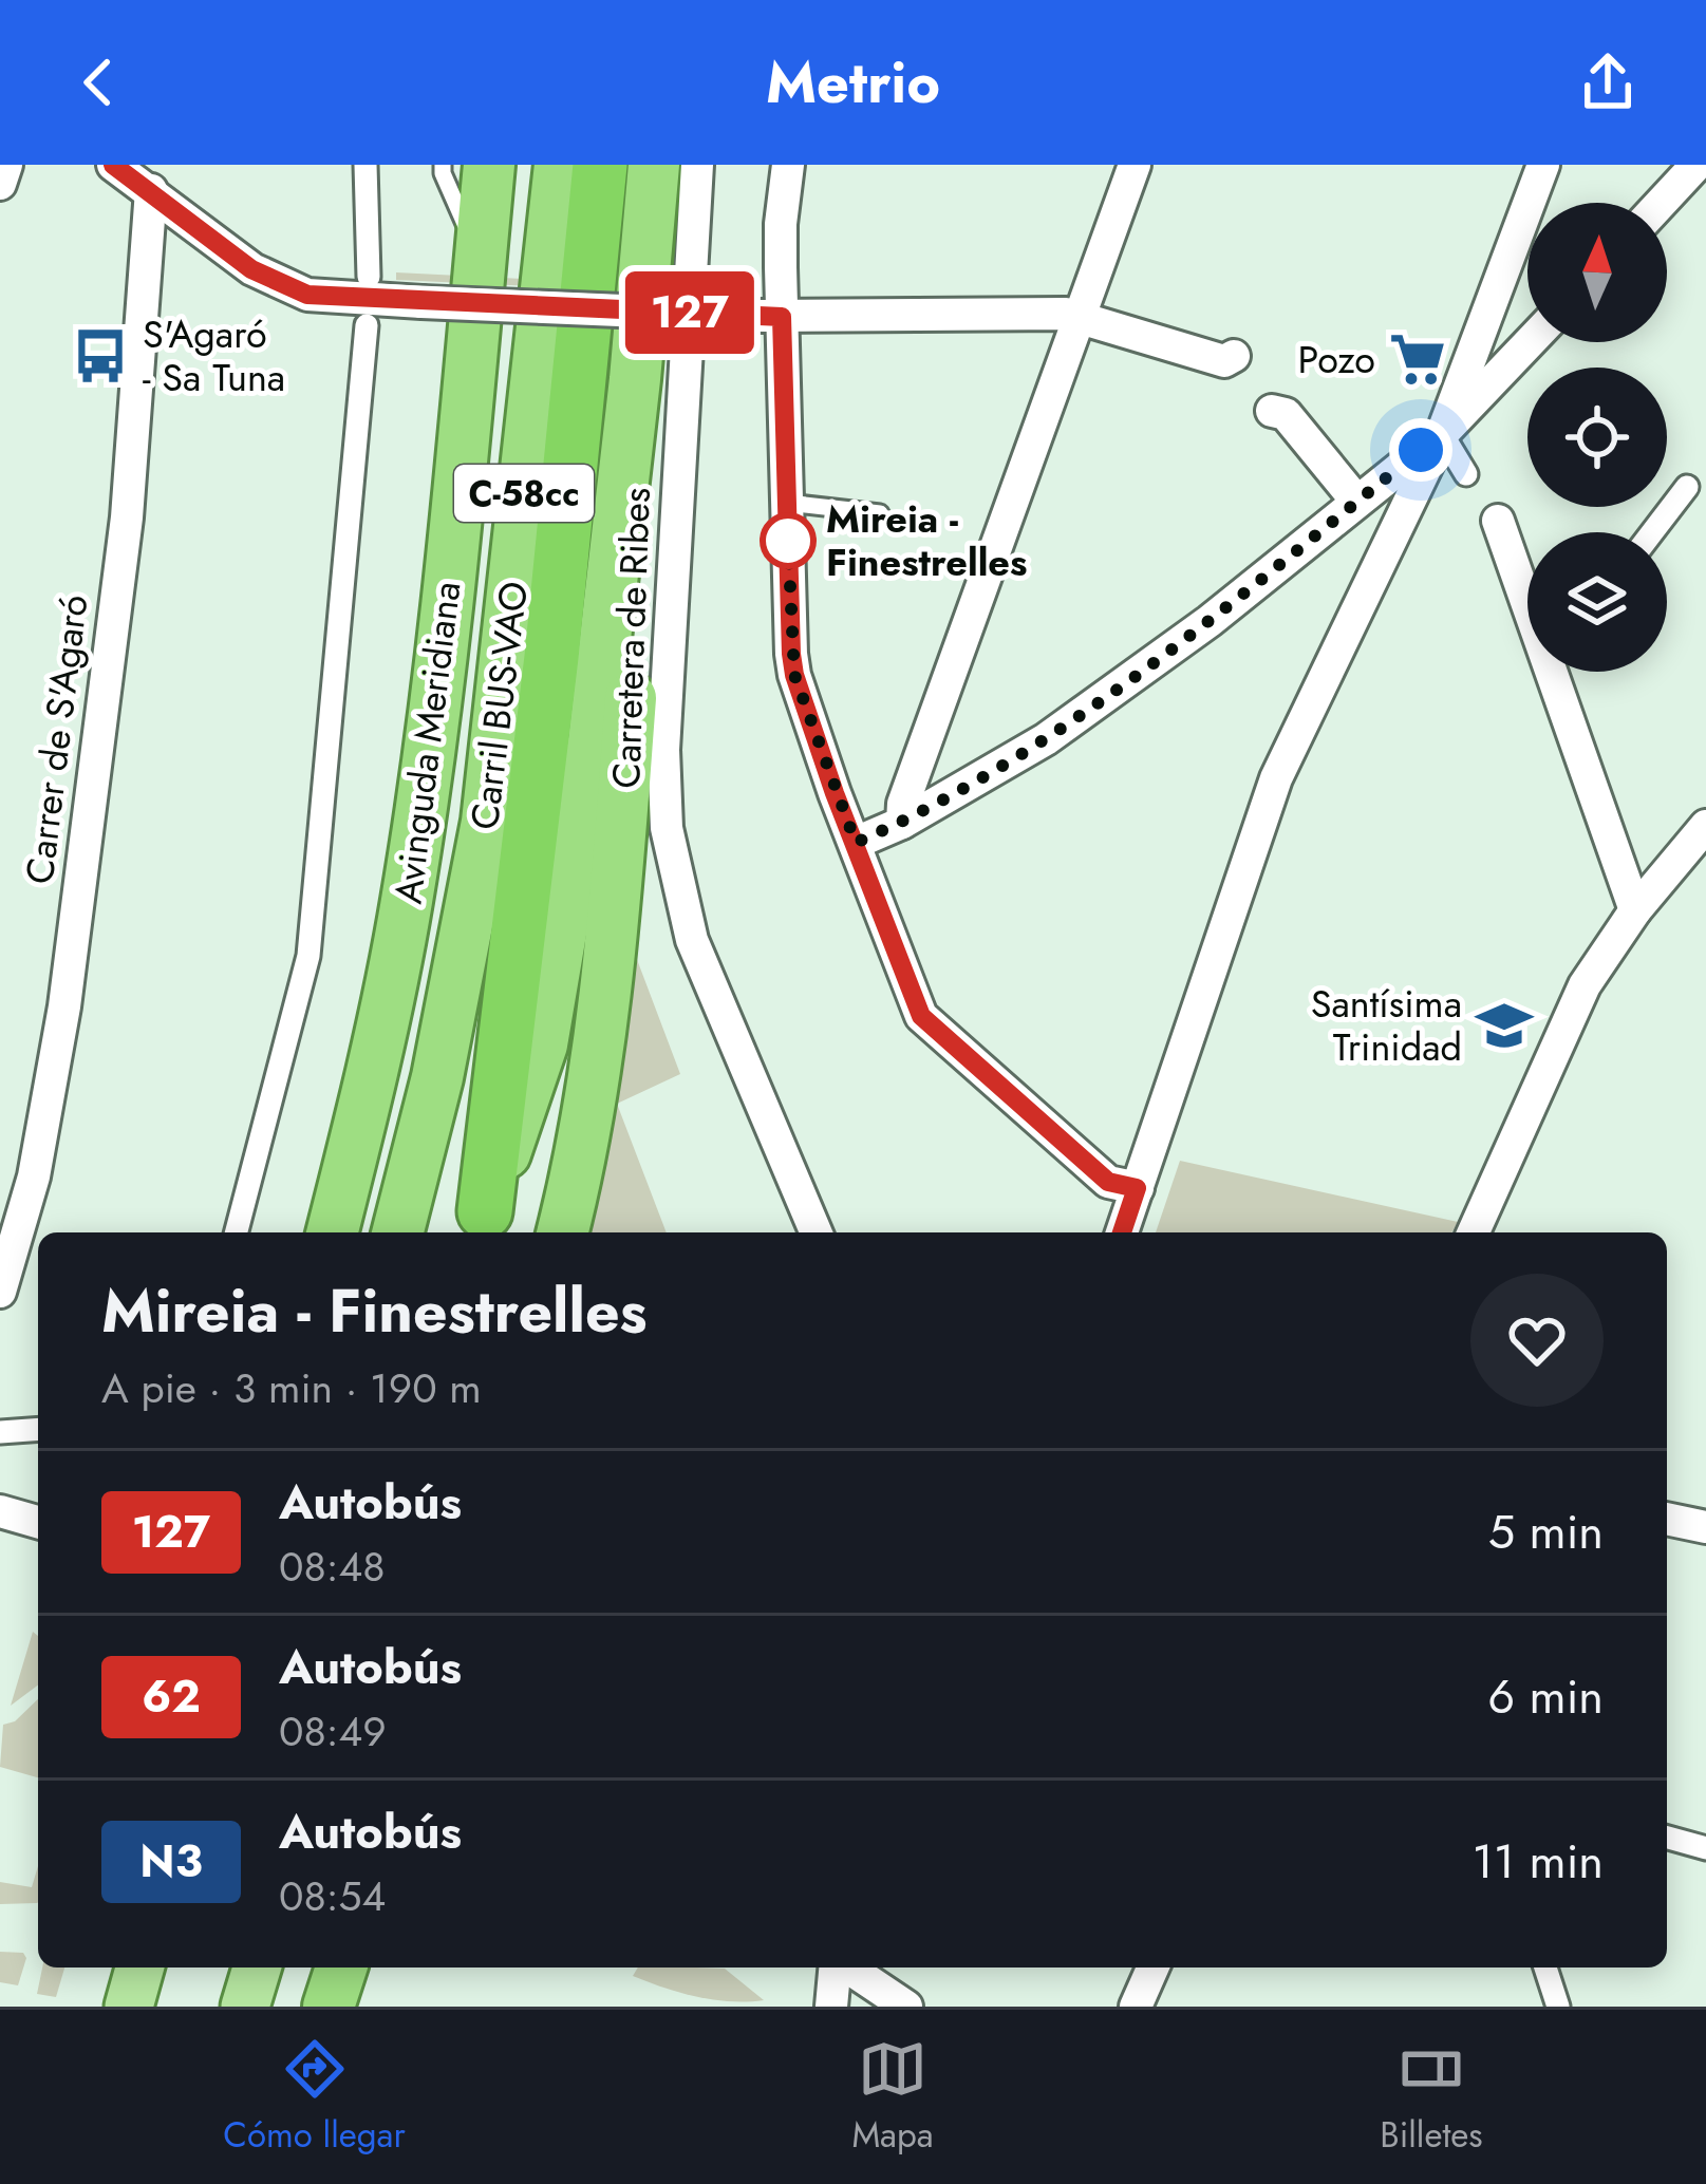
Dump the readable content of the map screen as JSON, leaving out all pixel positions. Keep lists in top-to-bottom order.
{
  "streets": {
    "highway": ["C-58cc", "Carril BUS-VAO", "Avinguda Meridiana"],
    "street": ["Carretera de Ribes", "Carrer de S'Agaró"]
  },
  "places": {
    "bus stop": ["S'Agaró - Sa Tuna"],
    "supermarket": ["Pozo"],
    "other": ["Mireia - Finestrelles"],
    "school or university": ["Santísima Trinidad"]
  },
  "lines": ["bus line 127"],
  "north": "top",
  "page": {
    "header": "Metrio",
    "on_map": "127",
    "heading": ["Mireia - Finestrelles", "A pie · 3 min · 190 m"],
    "list": [
      {
        "mark": "127",
        "name": "Autobús",
        "note": "08:48",
        "value": "5 min"
      },
      {
        "mark": "62",
        "name": "Autobús",
        "note": "08:49",
        "value": "6 min"
      },
      {
        "mark": "N3",
        "name": "Autobús",
        "note": "08:54",
        "value": "11 min"
      }
    ],
    "tabs": ["Cómo llegar", "Mapa", "Billetes"]
  }
}
